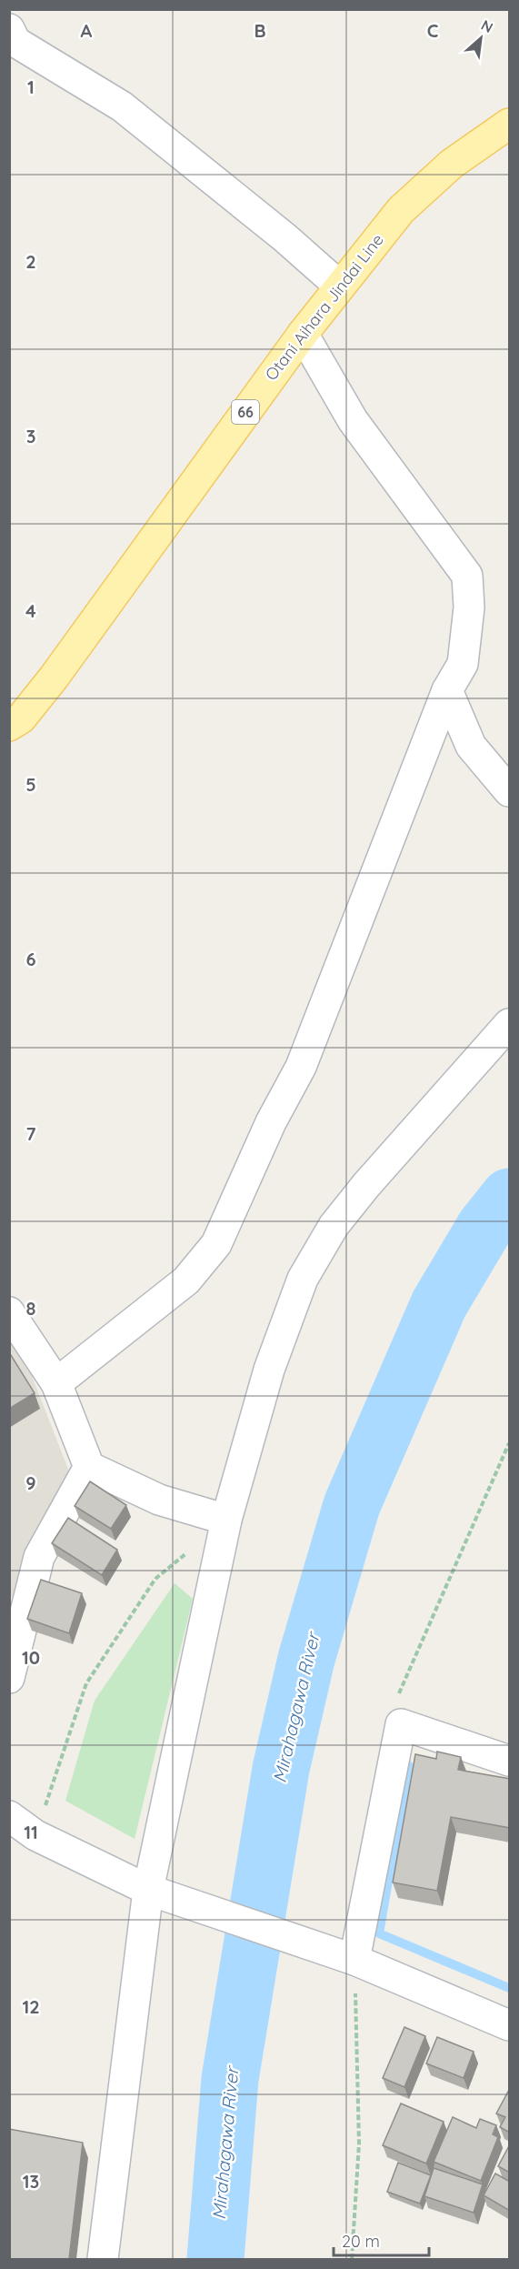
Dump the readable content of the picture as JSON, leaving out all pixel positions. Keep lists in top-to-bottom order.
{
  "streets": {
    "main road": ["Otani Aihara Jindai Line", "66"]
  },
  "water": ["Mirahagawa River"],
  "scale_bar": "20 m",
  "north": "top right",
  "grid": {
    "columns": ["A", "B", "C"],
    "rows": [
      "1",
      "2",
      "3",
      "4",
      "5",
      "6",
      "7",
      "8",
      "9",
      "10",
      "11",
      "12",
      "13"
    ]
  }
}
